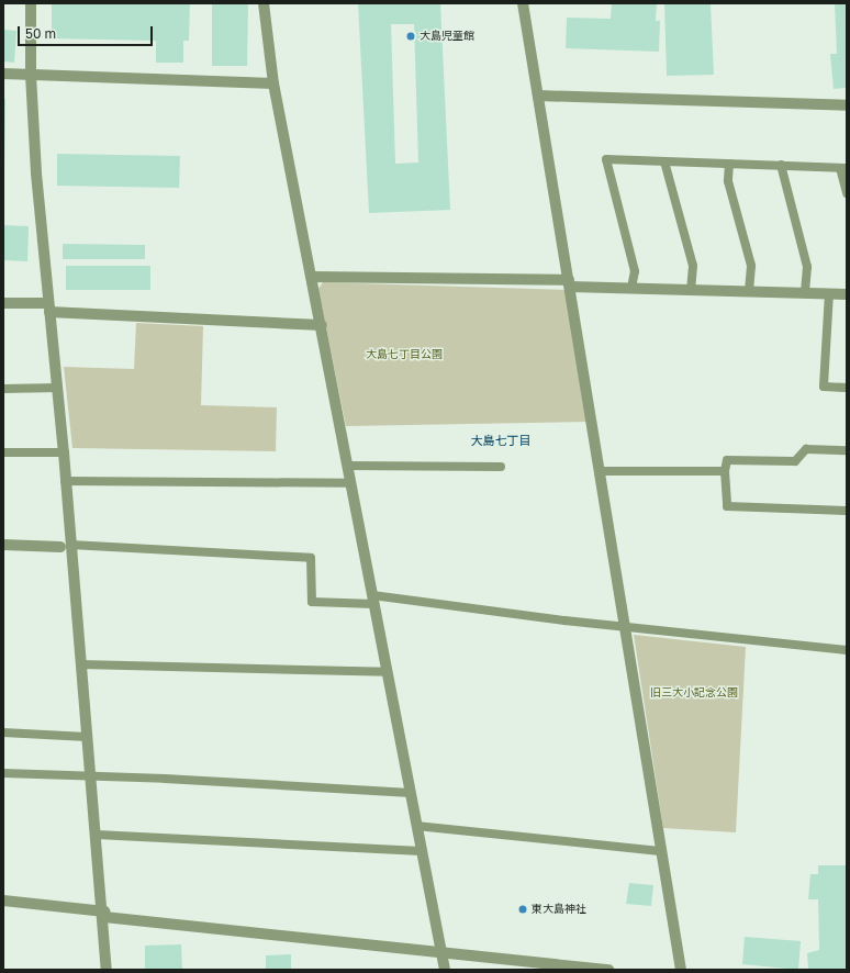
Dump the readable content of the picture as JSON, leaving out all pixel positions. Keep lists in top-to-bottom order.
{
  "districts": ["大島七丁目"],
  "parks": ["大島七丁目公園", "旧三大小記念公園"],
  "places": ["大島児童館", "東大島神社"],
  "scale_bar": "50 m"
}
